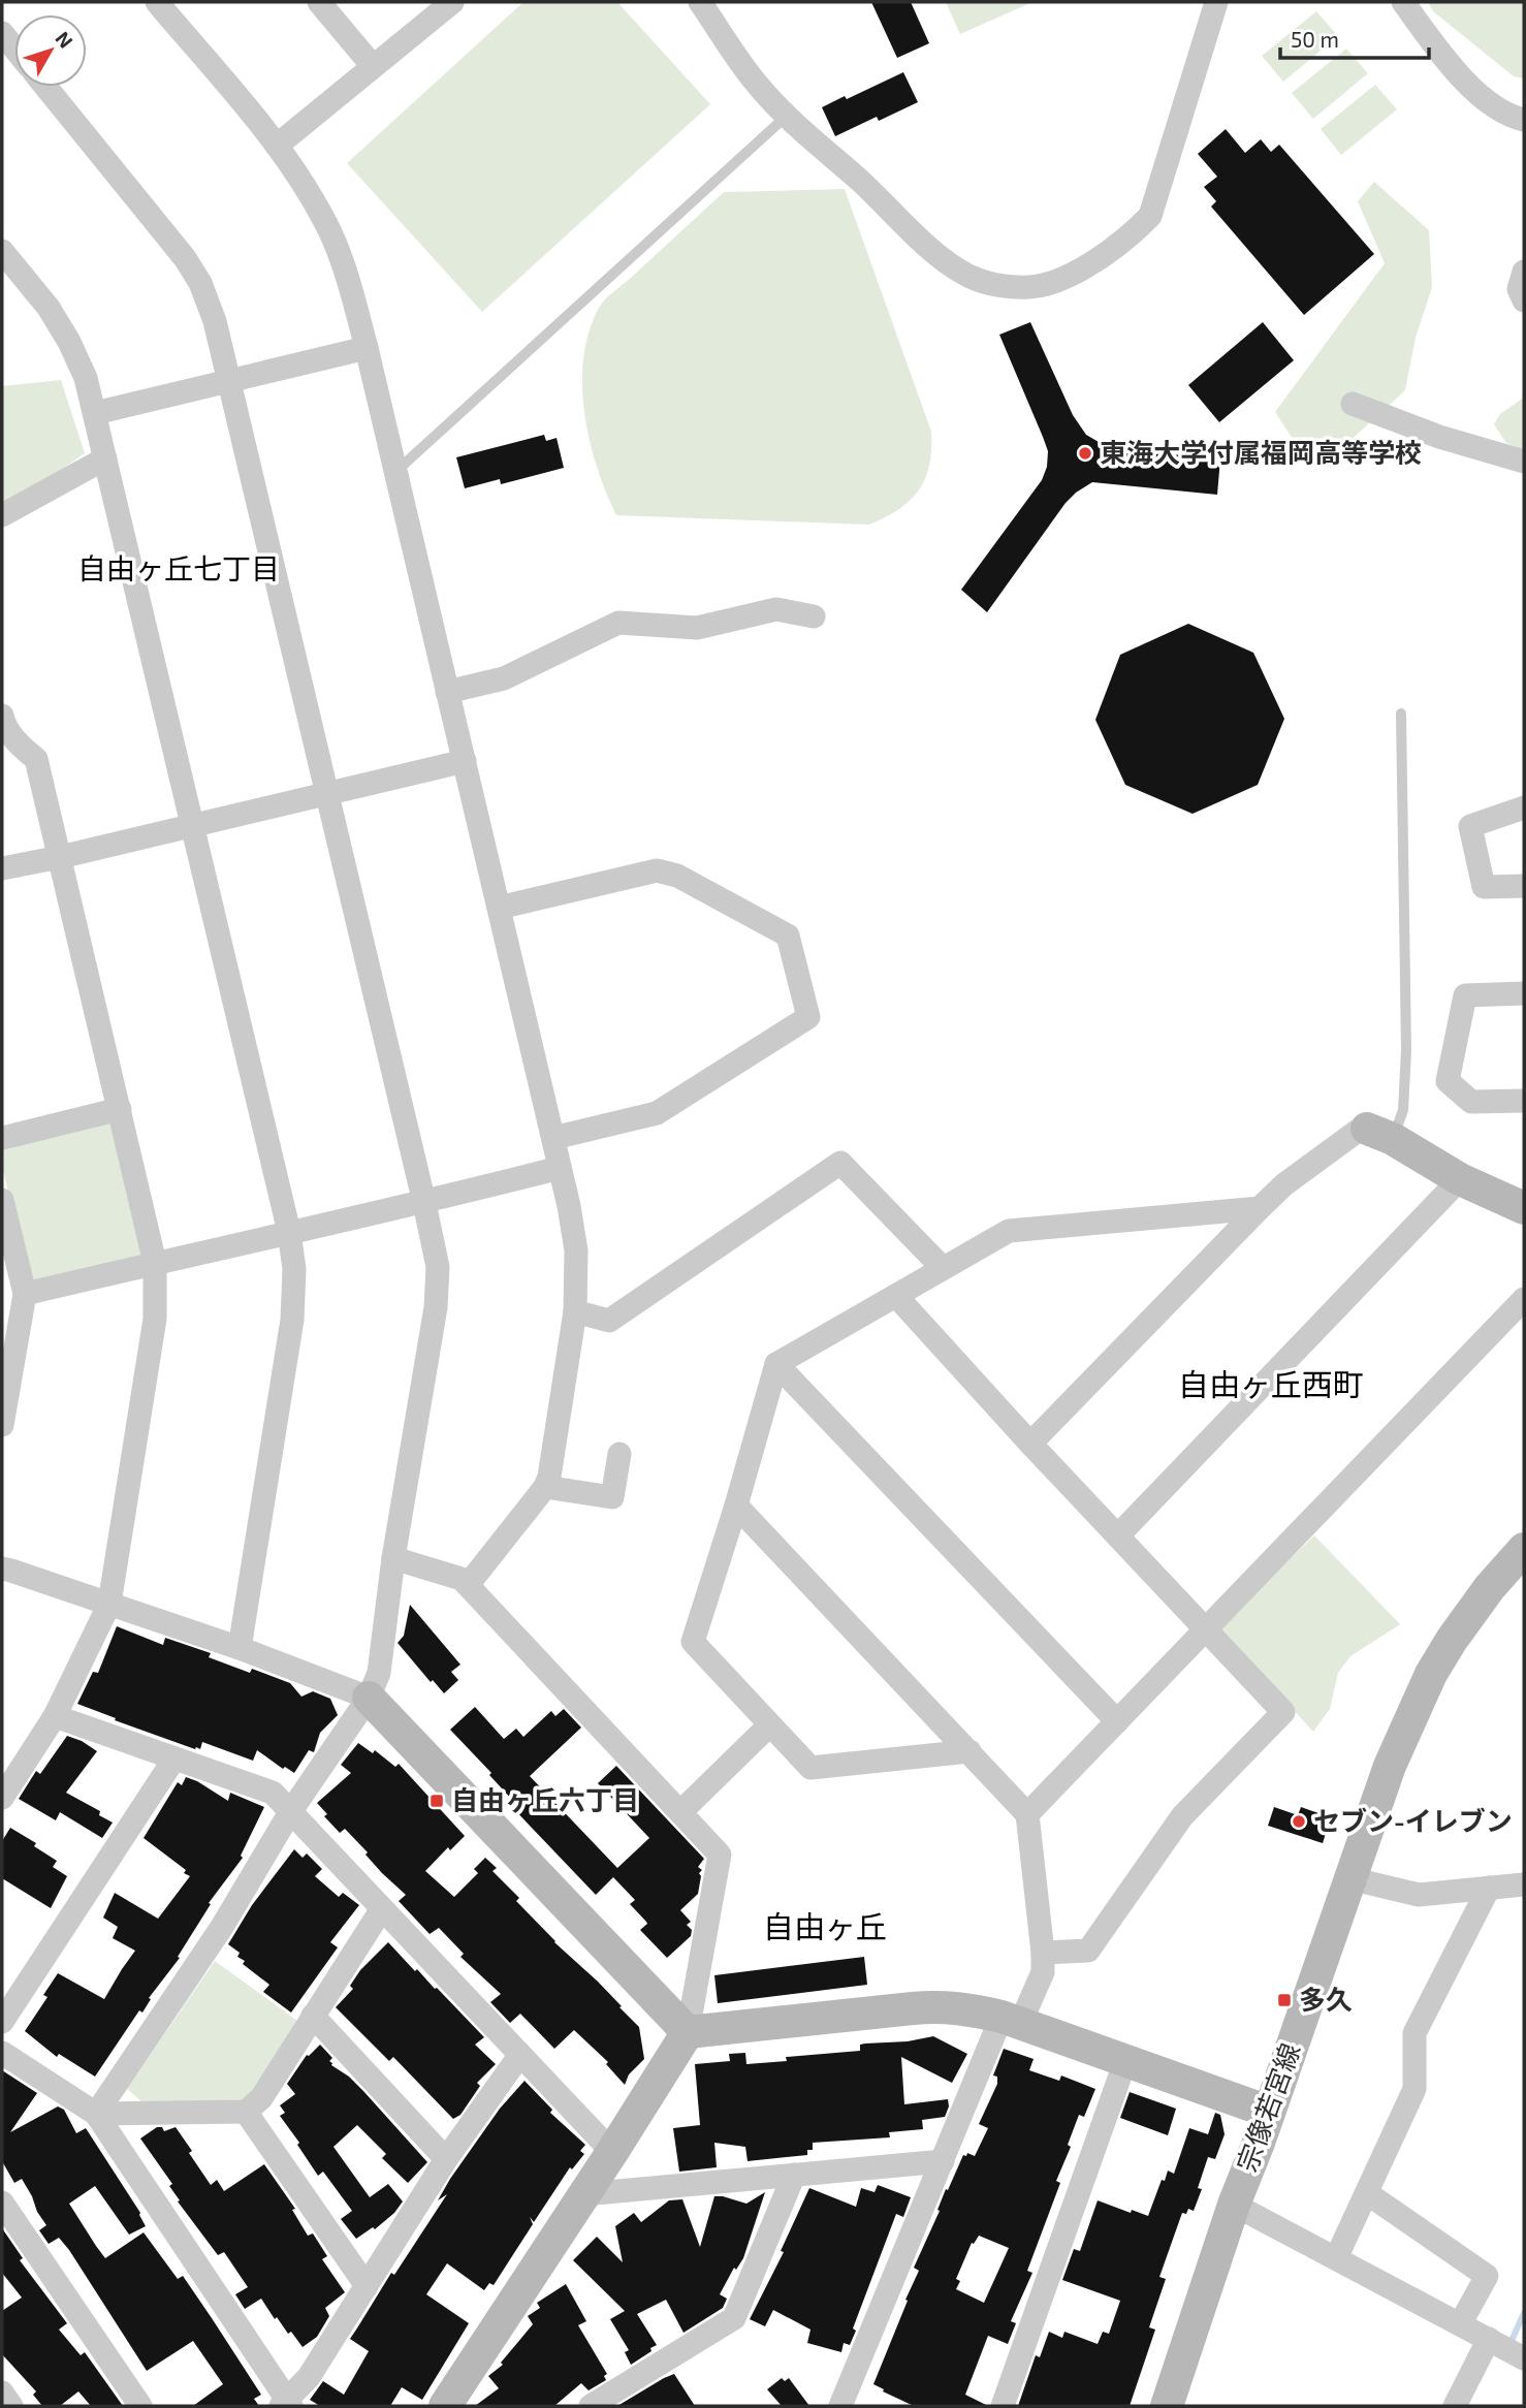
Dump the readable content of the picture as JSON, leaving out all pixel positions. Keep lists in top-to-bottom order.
{
  "streets": {
    "street": ["宗像若宮線"]
  },
  "districts": ["自由ヶ丘七丁目", "自由ヶ丘西町", "自由ヶ丘"],
  "places": {
    "other": ["東海大学付属福岡高等学校", "セブン-イレブン"],
    "transit": ["自由ヶ丘六丁目", "多久"]
  },
  "scale_bar": "50 m",
  "north": "top right"
}
